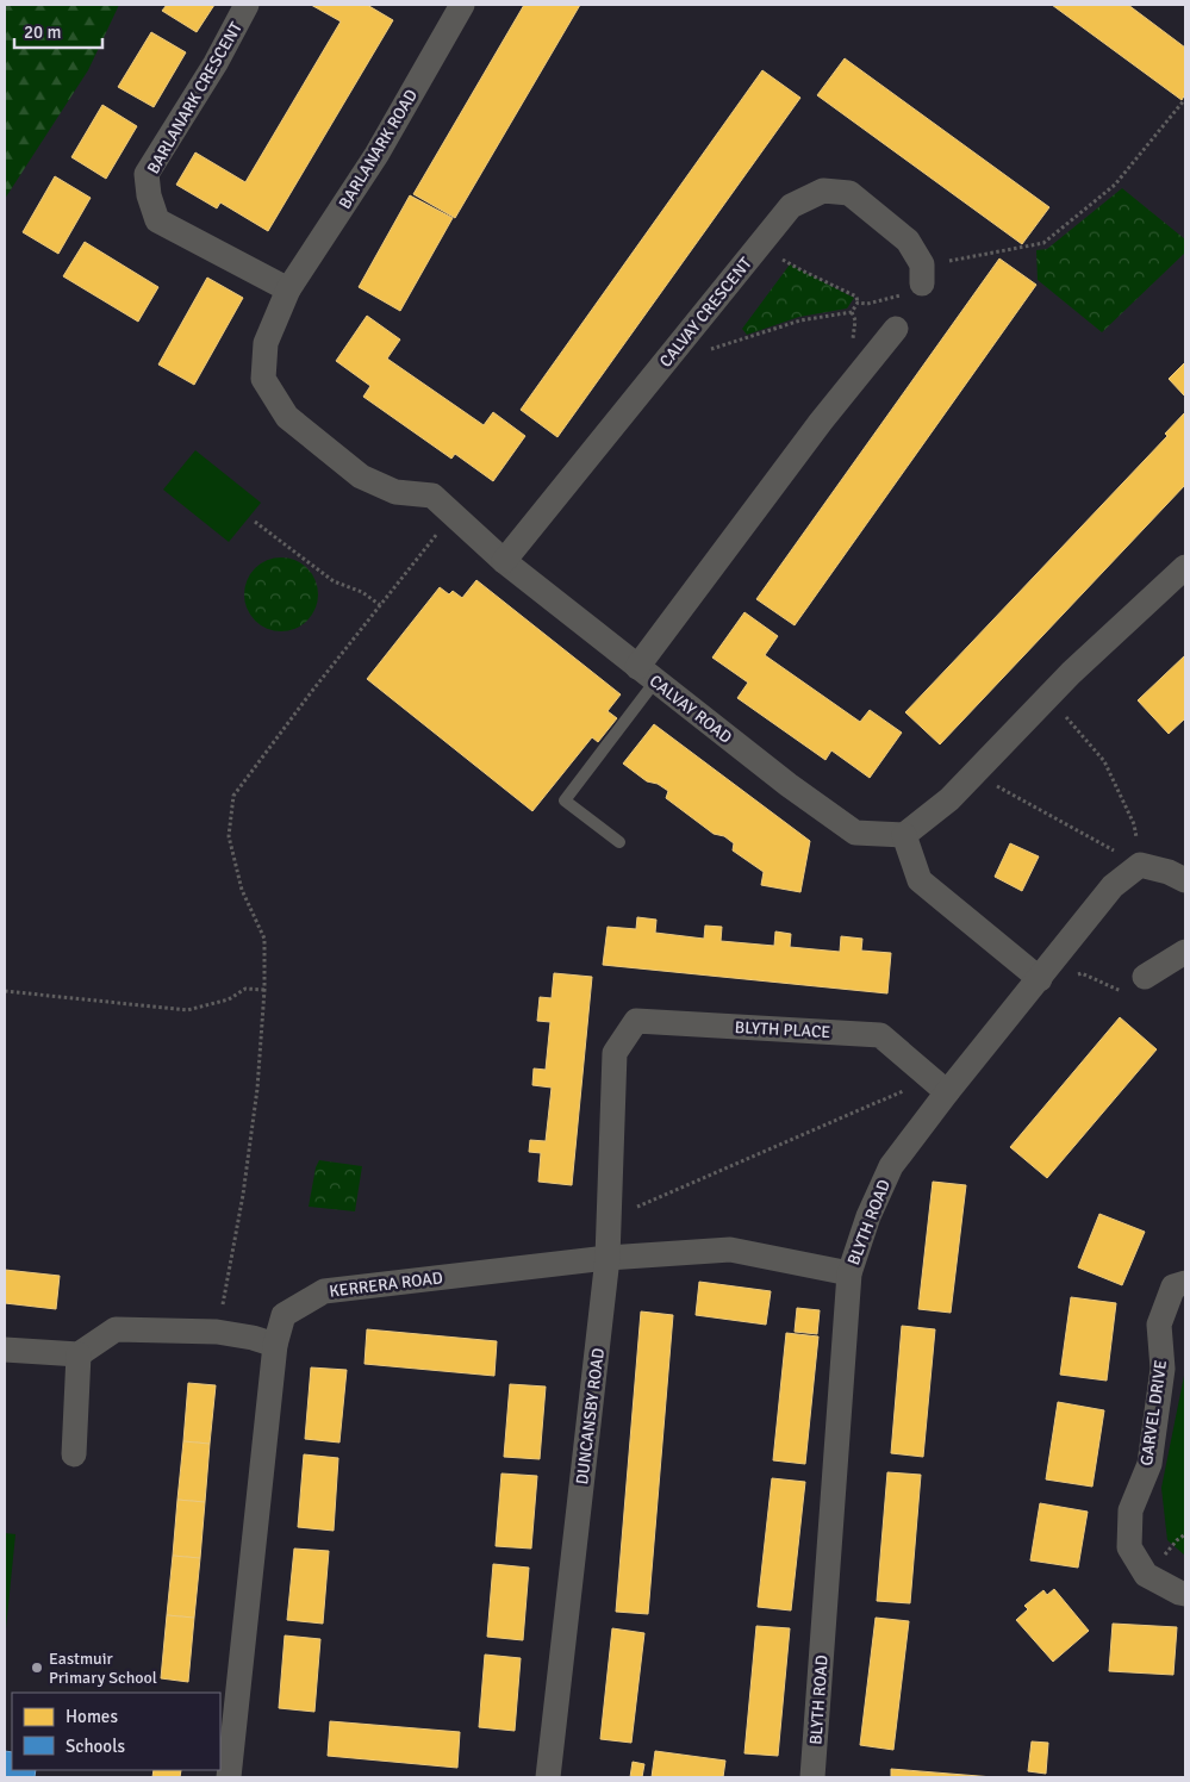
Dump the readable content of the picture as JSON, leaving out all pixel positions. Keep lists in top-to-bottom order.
{
  "streets": {
    "street": [
      "BARLANARK CRESCENT",
      "BARLANARK ROAD",
      "CALVAY CRESCENT",
      "CALVAY ROAD",
      "BLYTH PLACE",
      "BLYTH ROAD",
      "KERRERA ROAD",
      "GARVEL DRIVE",
      "DUNCANSBY ROAD"
    ]
  },
  "crossings": [
    ["BARLANARK CRESCENT", "BARLANARK ROAD"],
    ["BARLANARK CRESCENT", "CALVAY ROAD"],
    ["BARLANARK ROAD", "CALVAY ROAD"],
    ["CALVAY CRESCENT", "CALVAY ROAD"],
    ["BLYTH PLACE", "BLYTH ROAD"],
    ["BLYTH PLACE", "DUNCANSBY ROAD"],
    ["BLYTH ROAD", "KERRERA ROAD"],
    ["KERRERA ROAD", "DUNCANSBY ROAD"]
  ],
  "places": ["Eastmuir Primary School"],
  "legend": ["Homes", "Schools"],
  "scale_bar": "20 m"
}
